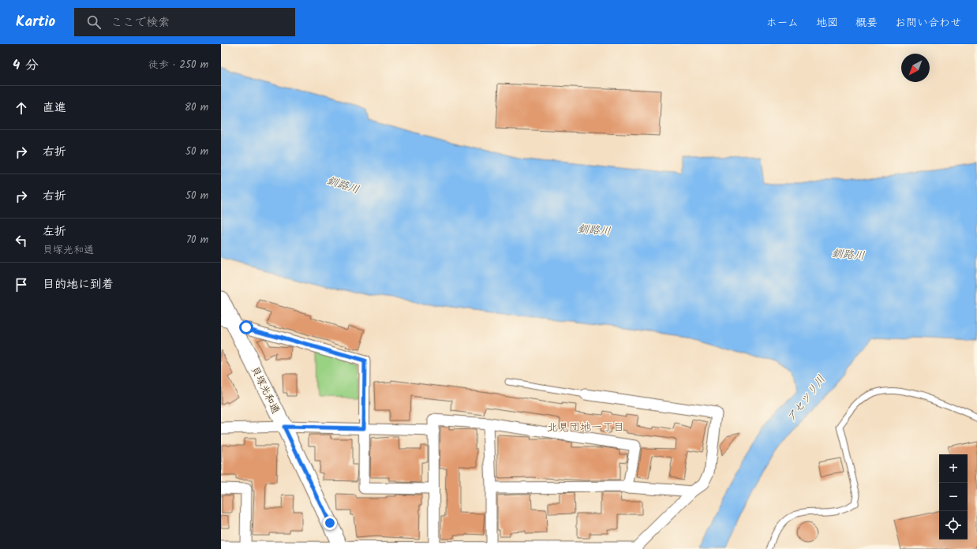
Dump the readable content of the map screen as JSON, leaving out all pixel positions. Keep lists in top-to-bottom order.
{
  "streets": {
    "street": ["貝塚光和通"]
  },
  "districts": ["北見団地一丁目"],
  "water": ["釧路川", "アセツリ川"],
  "north": "bottom left",
  "page": {
    "header": "Kartio",
    "search": "ここで検索",
    "nav": [
      "ホーム",
      "地図",
      "概要",
      "お問い合わせ"
    ],
    "heading": ["4 分", "徒歩 · 250 m"],
    "list": [
      ["直進", "80 m"],
      ["右折", "50 m"],
      ["右折", "50 m"],
      ["左折", "貝塚光和通", "70 m"],
      "目的地に到着"
    ],
    "map_buttons": ["+", "−"]
  }
}
